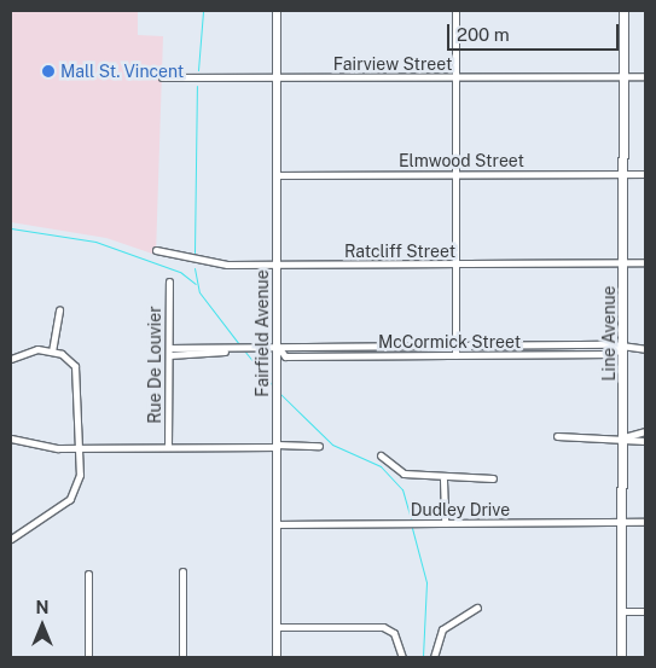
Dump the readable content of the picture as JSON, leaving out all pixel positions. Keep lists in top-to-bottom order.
{
  "streets": {
    "main road": ["Line Avenue"],
    "street": [
      "Fairview Street",
      "Elmwood Street",
      "Ratcliff Street",
      "Fairfield Avenue",
      "McCormick Street",
      "Rue De Louvier",
      "Dudley Drive"
    ]
  },
  "crossings": [
    ["Fairview Street", "Fairfield Avenue"],
    ["Fairview Street", "Line Avenue"],
    ["Elmwood Street", "Fairfield Avenue"],
    ["Elmwood Street", "Line Avenue"],
    ["Ratcliff Street", "Fairfield Avenue"],
    ["Ratcliff Street", "Line Avenue"],
    ["Fairfield Avenue", "McCormick Street"],
    ["Fairfield Avenue", "Dudley Drive"],
    ["Line Avenue", "McCormick Street"],
    ["Line Avenue", "Dudley Drive"]
  ],
  "places": ["Mall St. Vincent"],
  "scale_bar": "200 m",
  "north": "top"
}
